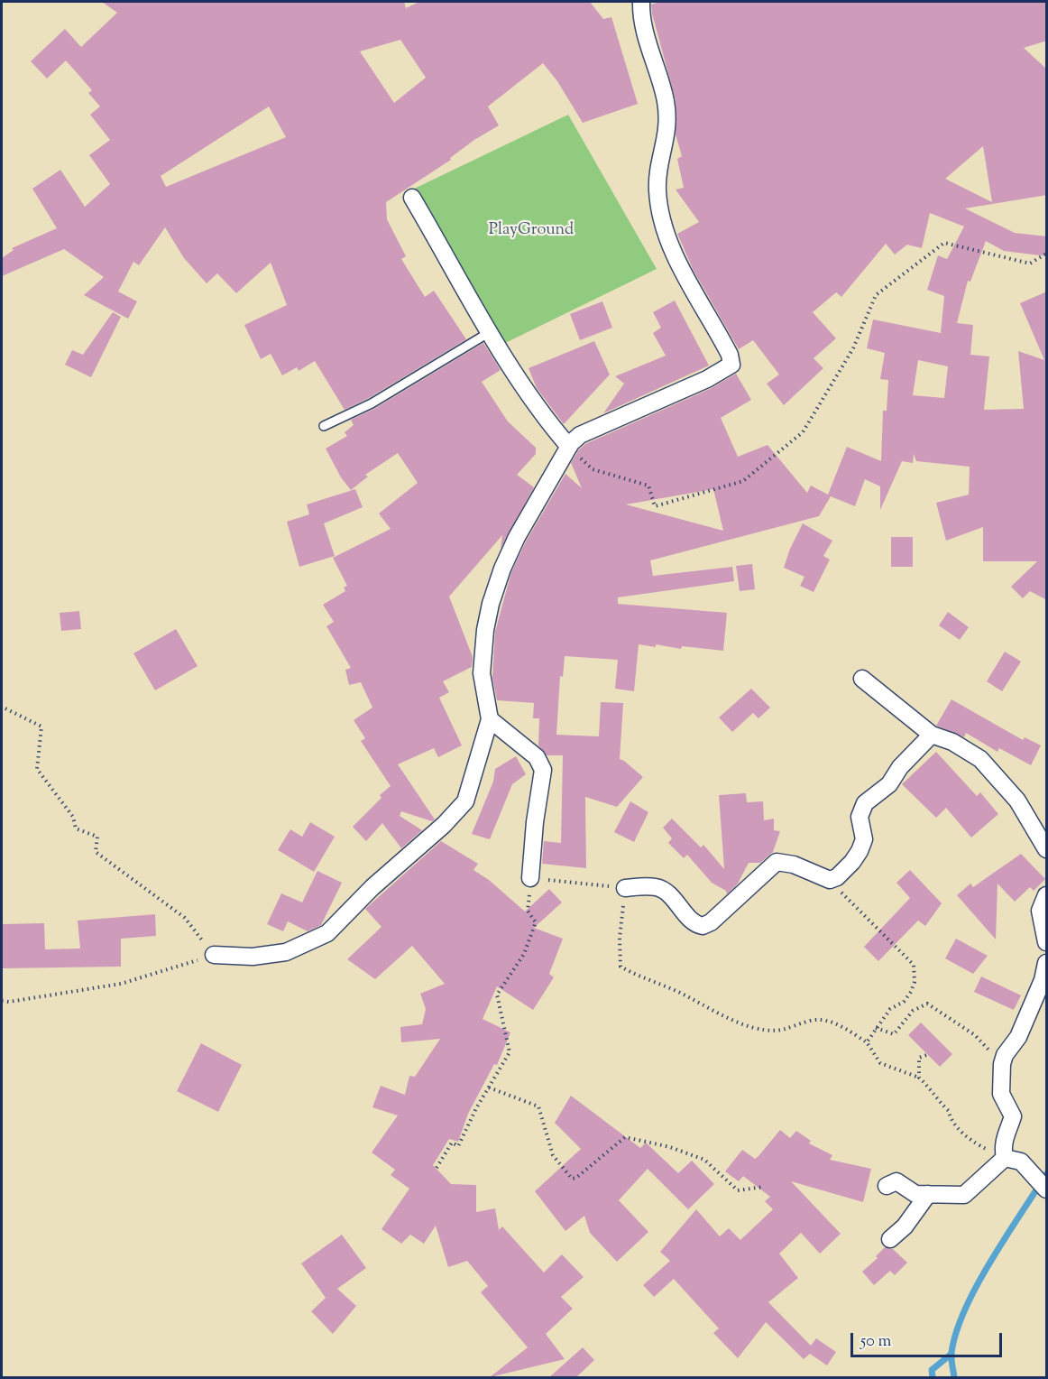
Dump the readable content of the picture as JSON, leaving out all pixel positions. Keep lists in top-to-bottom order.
{
  "parks": ["PlayGround"],
  "scale_bar": "50 m"
}
